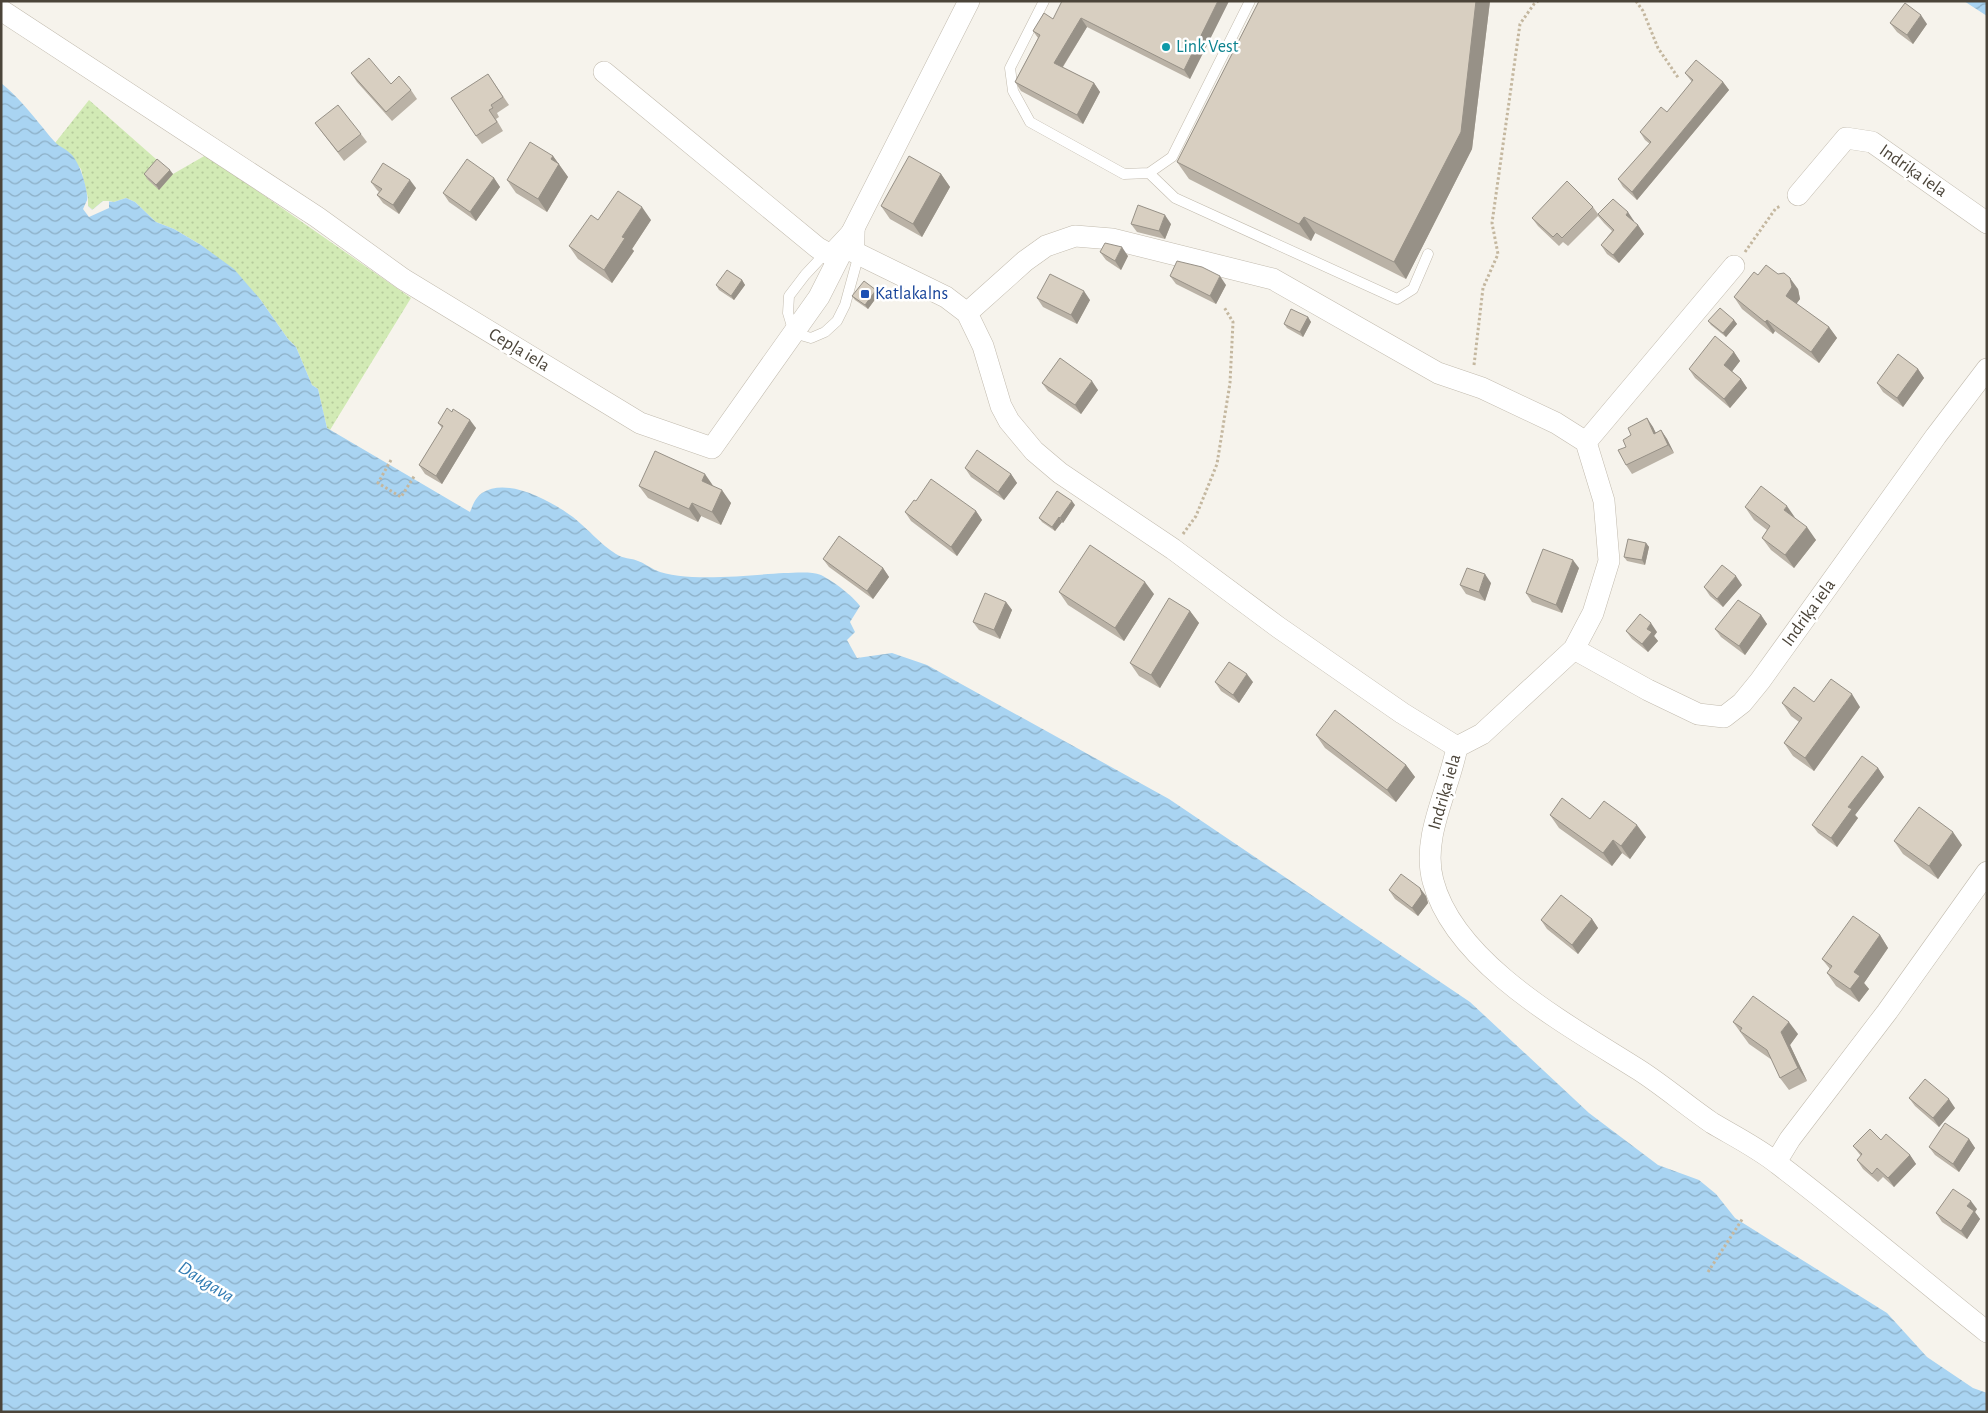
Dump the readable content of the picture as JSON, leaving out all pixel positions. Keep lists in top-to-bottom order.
{
  "streets": {
    "street": ["Indriķa iela", "Cepļa iela"]
  },
  "water": ["Daugava"],
  "places": {
    "other": ["Link Vest"],
    "transit": ["Katlakalns"]
  }
}
